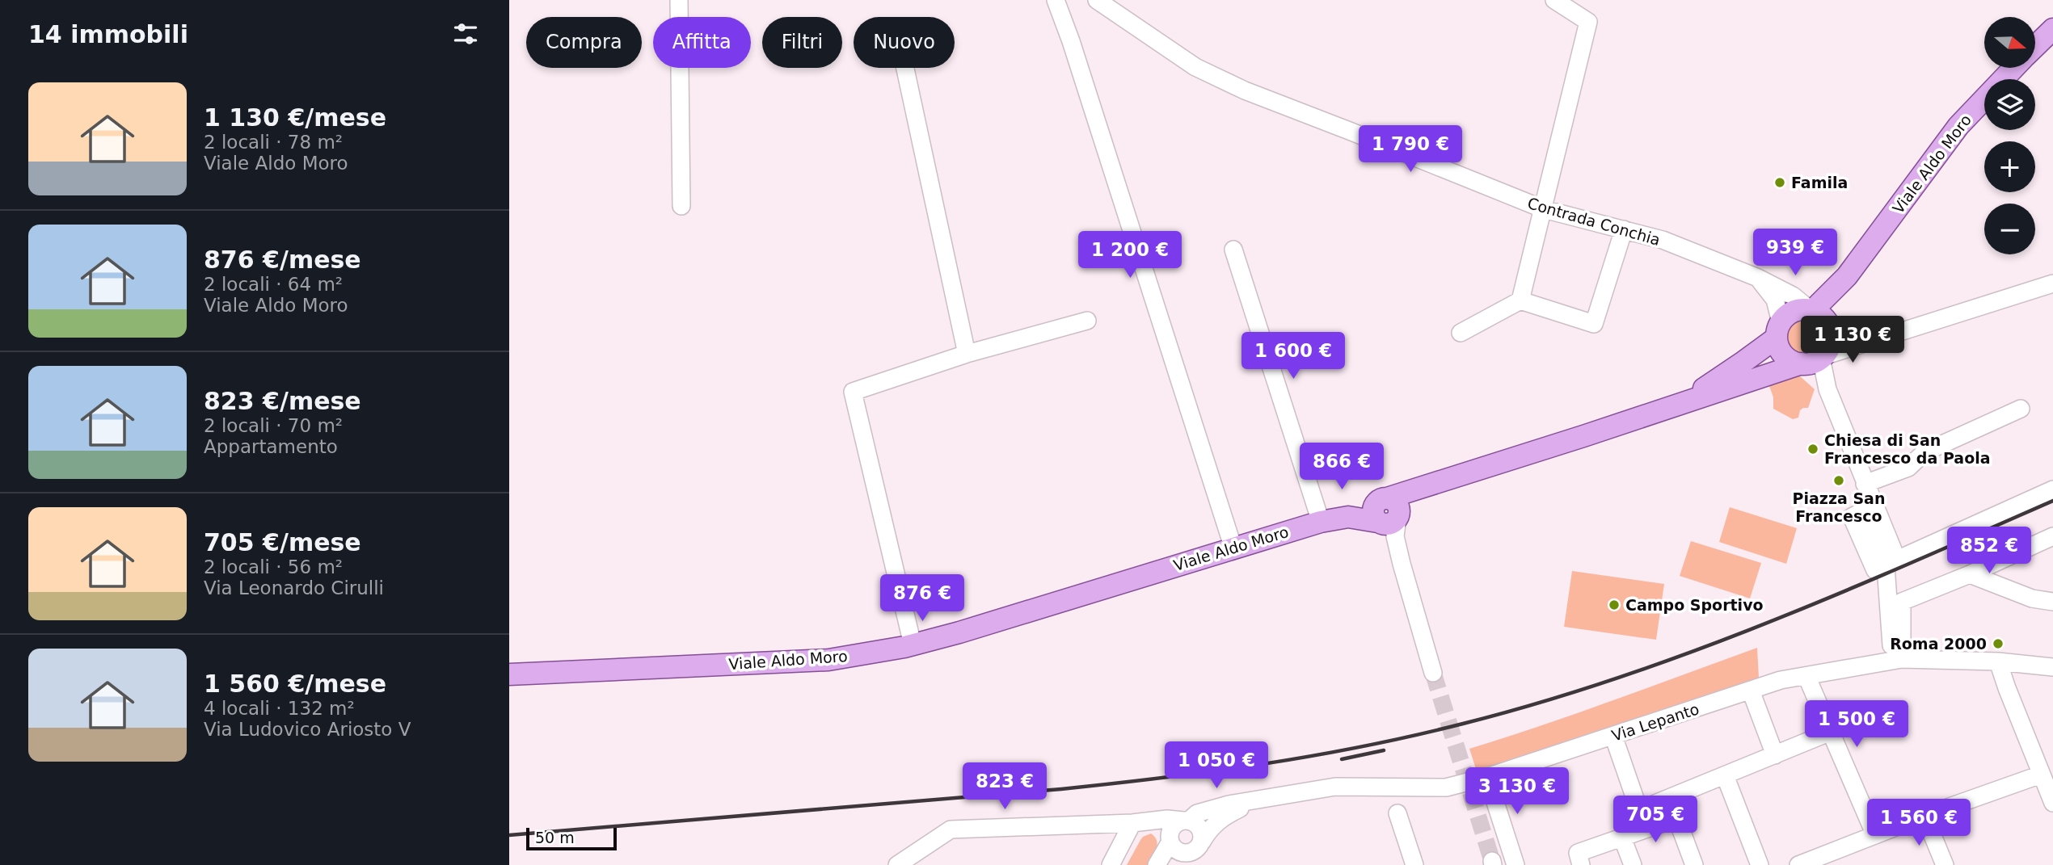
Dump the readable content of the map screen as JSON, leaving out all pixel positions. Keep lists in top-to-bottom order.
{
  "streets": {
    "main road": ["Viale Aldo Moro"],
    "street": ["Contrada Conchia", "Via Lepanto"]
  },
  "crossings": [
    ["Viale Aldo Moro", "Contrada Conchia"]
  ],
  "places": [
    "Famila",
    "Chiesa di San Francesco da Paola",
    "Piazza San Francesco",
    "Campo Sportivo",
    "Roma 2000"
  ],
  "scale_bar": "50 m",
  "north": "right",
  "page": {
    "heading": "14 immobili",
    "map_buttons": ["+", "−"],
    "chip": [
      "Compra",
      "Affitta",
      "Filtri",
      "Nuovo"
    ],
    "list": [
      {
        "name": "1 130 €/mese",
        "note": "2 locali · 78 m² · Viale Aldo Moro"
      },
      {
        "name": "876 €/mese",
        "note": "2 locali · 64 m² · Viale Aldo Moro"
      },
      {
        "name": "823 €/mese",
        "note": "2 locali · 70 m² · Appartamento"
      },
      {
        "name": "705 €/mese",
        "note": "2 locali · 56 m² · Via Leonardo Cirulli"
      },
      {
        "name": "1 560 €/mese",
        "note": "4 locali · 132 m² · Via Ludovico Ariosto V"
      }
    ],
    "price": [
      "1 790 €",
      "939 €",
      "1 200 €",
      "1 130 €",
      "1 600 €",
      "866 €",
      "852 €",
      "876 €",
      "1 500 €",
      "1 050 €",
      "823 €",
      "3 130 €",
      "705 €",
      "1 560 €"
    ],
    "scale": "50 m"
  }
}
